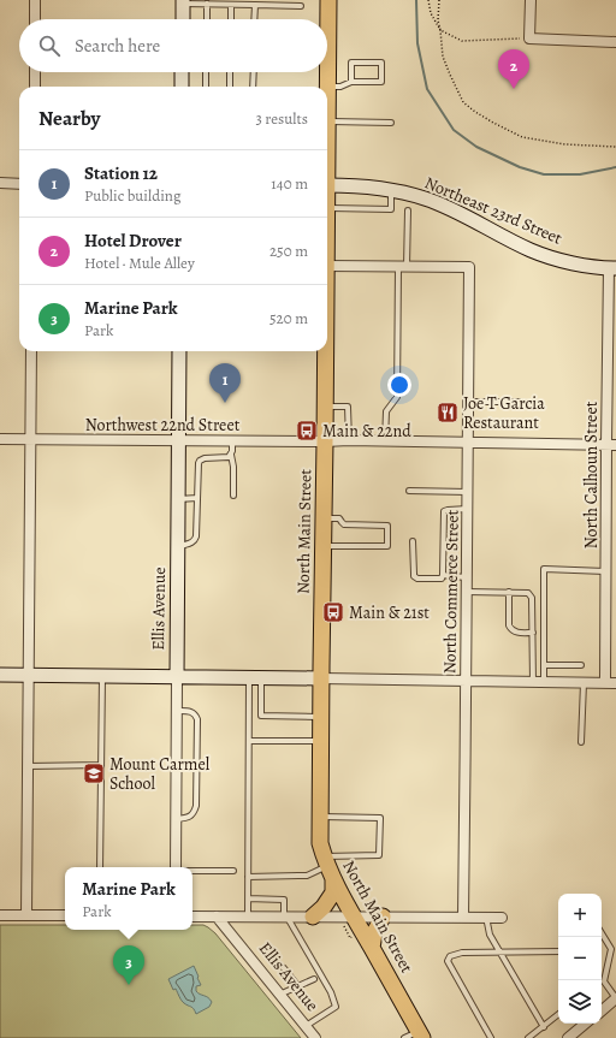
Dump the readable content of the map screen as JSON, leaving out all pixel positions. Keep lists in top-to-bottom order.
{
  "streets": {
    "main road": ["North Main Street"],
    "street": [
      "Northeast 23rd Street",
      "Northwest 22nd Street",
      "North Calhoun Street",
      "North Commerce Street",
      "Ellis Avenue"
    ]
  },
  "crossings": [
    ["Northeast 23rd Street", "North Calhoun Street"],
    ["Northwest 22nd Street", "North Calhoun Street"],
    ["Northwest 22nd Street", "North Main Street"],
    ["Northwest 22nd Street", "North Commerce Street"],
    ["Northwest 22nd Street", "Ellis Avenue"]
  ],
  "places": {
    "restaurant": ["Joe T Garcia Restaurant"],
    "bus stop": ["Main & 22nd", "Main & 21st"],
    "school or university": ["Mount Carmel School"]
  },
  "page": {
    "search": "Search here",
    "pins": ["2", "1", "3"],
    "heading": ["Nearby", "3 results"],
    "list": [
      {
        "mark": "1",
        "name": "Station 12",
        "note": "Public building",
        "value": "140 m"
      },
      {
        "mark": "2",
        "name": "Hotel Drover",
        "note": "Hotel · Mule Alley",
        "value": "250 m"
      },
      {
        "mark": "3",
        "name": "Marine Park",
        "note": "Park",
        "value": "520 m"
      }
    ],
    "popup": ["Marine Park", "Park"],
    "map_buttons": ["+", "−"]
  }
}
